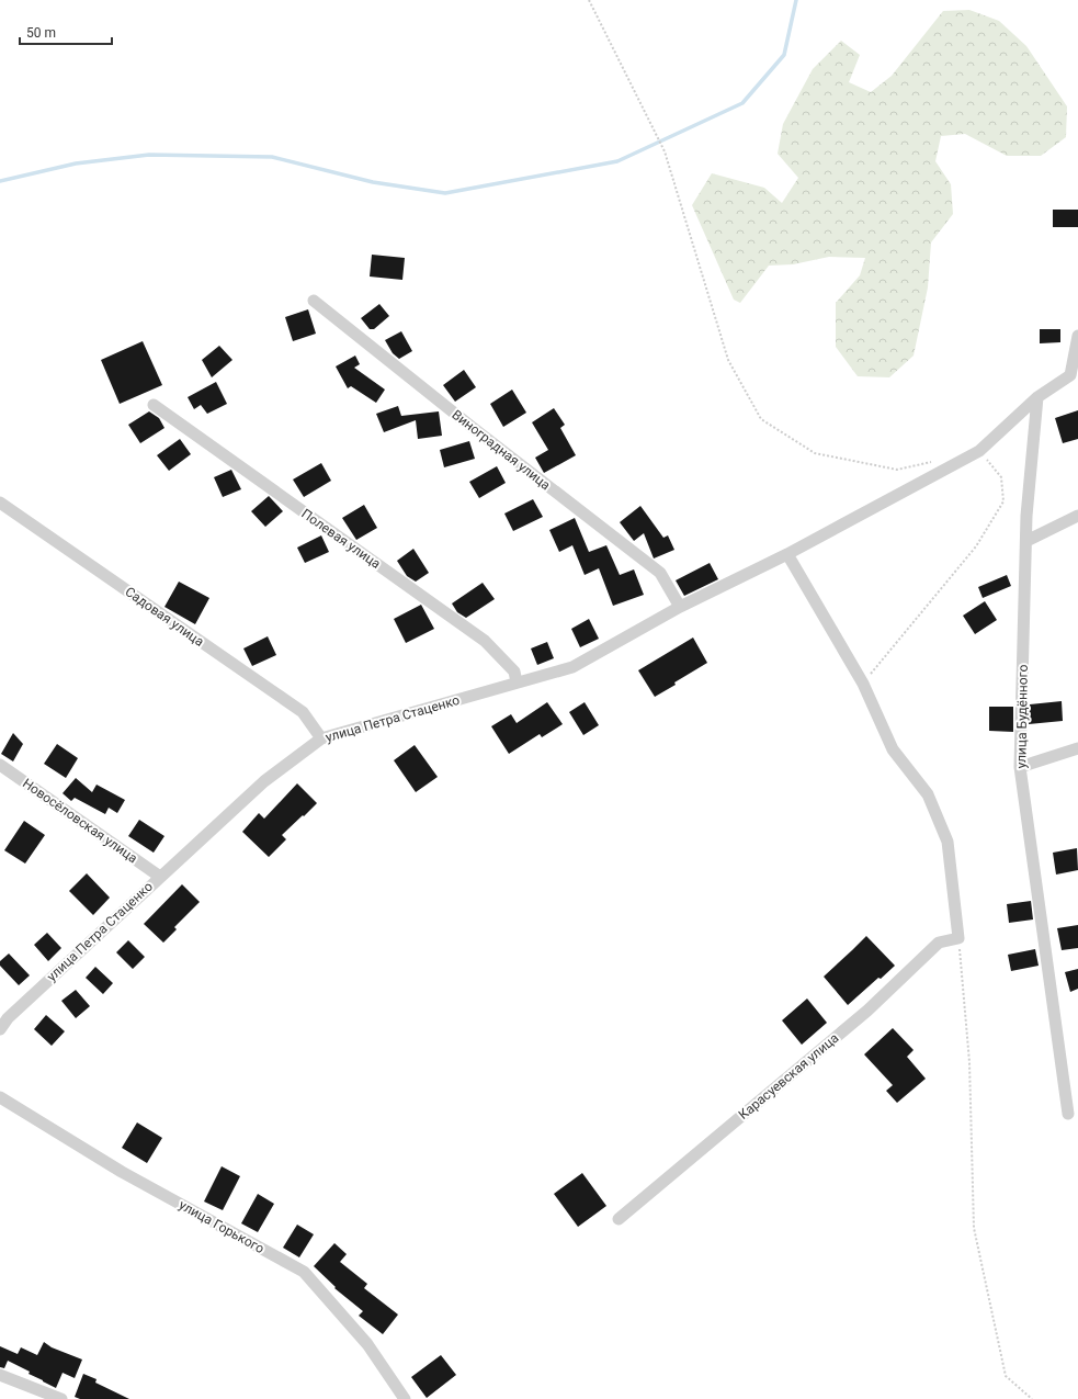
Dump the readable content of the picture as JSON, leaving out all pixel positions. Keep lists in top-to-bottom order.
{
  "streets": {
    "street": [
      "Виноградная улица",
      "Полевая улица",
      "Садовая улица",
      "улица Будённого",
      "улица Петра Стаценко",
      "Новосёловская улица",
      "Карасуевская улица",
      "улица Горького"
    ]
  },
  "crossings": [
    ["Виноградная улица", "улица Петра Стаценко"],
    ["Полевая улица", "улица Петра Стаценко"],
    ["Садовая улица", "улица Петра Стаценко"],
    ["улица Будённого", "улица Петра Стаценко"],
    ["улица Петра Стаценко", "Новосёловская улица"]
  ],
  "scale_bar": "50 m"
}
